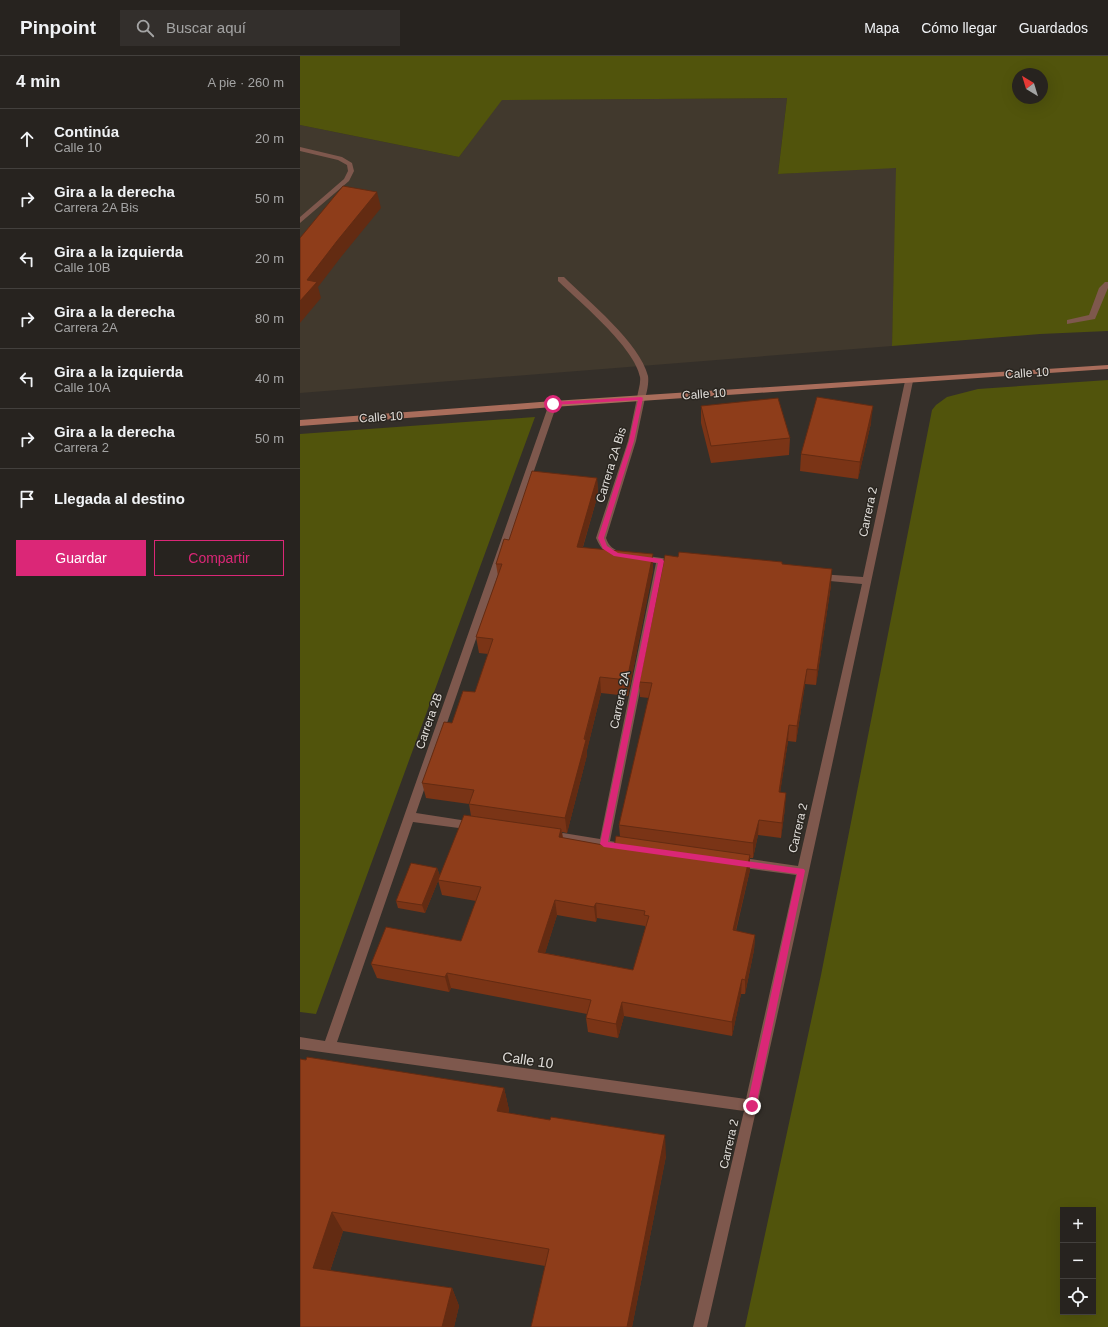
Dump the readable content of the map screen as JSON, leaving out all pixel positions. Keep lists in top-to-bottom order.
{
  "streets": {
    "street": [
      "Calle 10",
      "Carrera 2A Bis",
      "Carrera 2",
      "Carrera 2A",
      "Carrera 2B"
    ]
  },
  "crossings": [
    ["Calle 10", "Carrera 2A Bis"],
    ["Calle 10", "Carrera 2"],
    ["Calle 10", "Carrera 2B"],
    ["Carrera 2A Bis", "Carrera 2A"]
  ],
  "north": "top left",
  "page": {
    "header": "Pinpoint",
    "search": "Buscar aquí",
    "nav": ["Mapa", "Cómo llegar", "Guardados"],
    "heading": ["4 min", "A pie · 260 m"],
    "list": [
      ["Continúa", "Calle 10", "20 m"],
      ["Gira a la derecha", "Carrera 2A Bis", "50 m"],
      ["Gira a la izquierda", "Calle 10B", "20 m"],
      ["Gira a la derecha", "Carrera 2A", "80 m"],
      ["Gira a la izquierda", "Calle 10A", "40 m"],
      ["Gira a la derecha", "Carrera 2", "50 m"],
      "Llegada al destino"
    ],
    "buttons": ["Guardar", "Compartir"],
    "map_buttons": ["+", "−"]
  }
}
